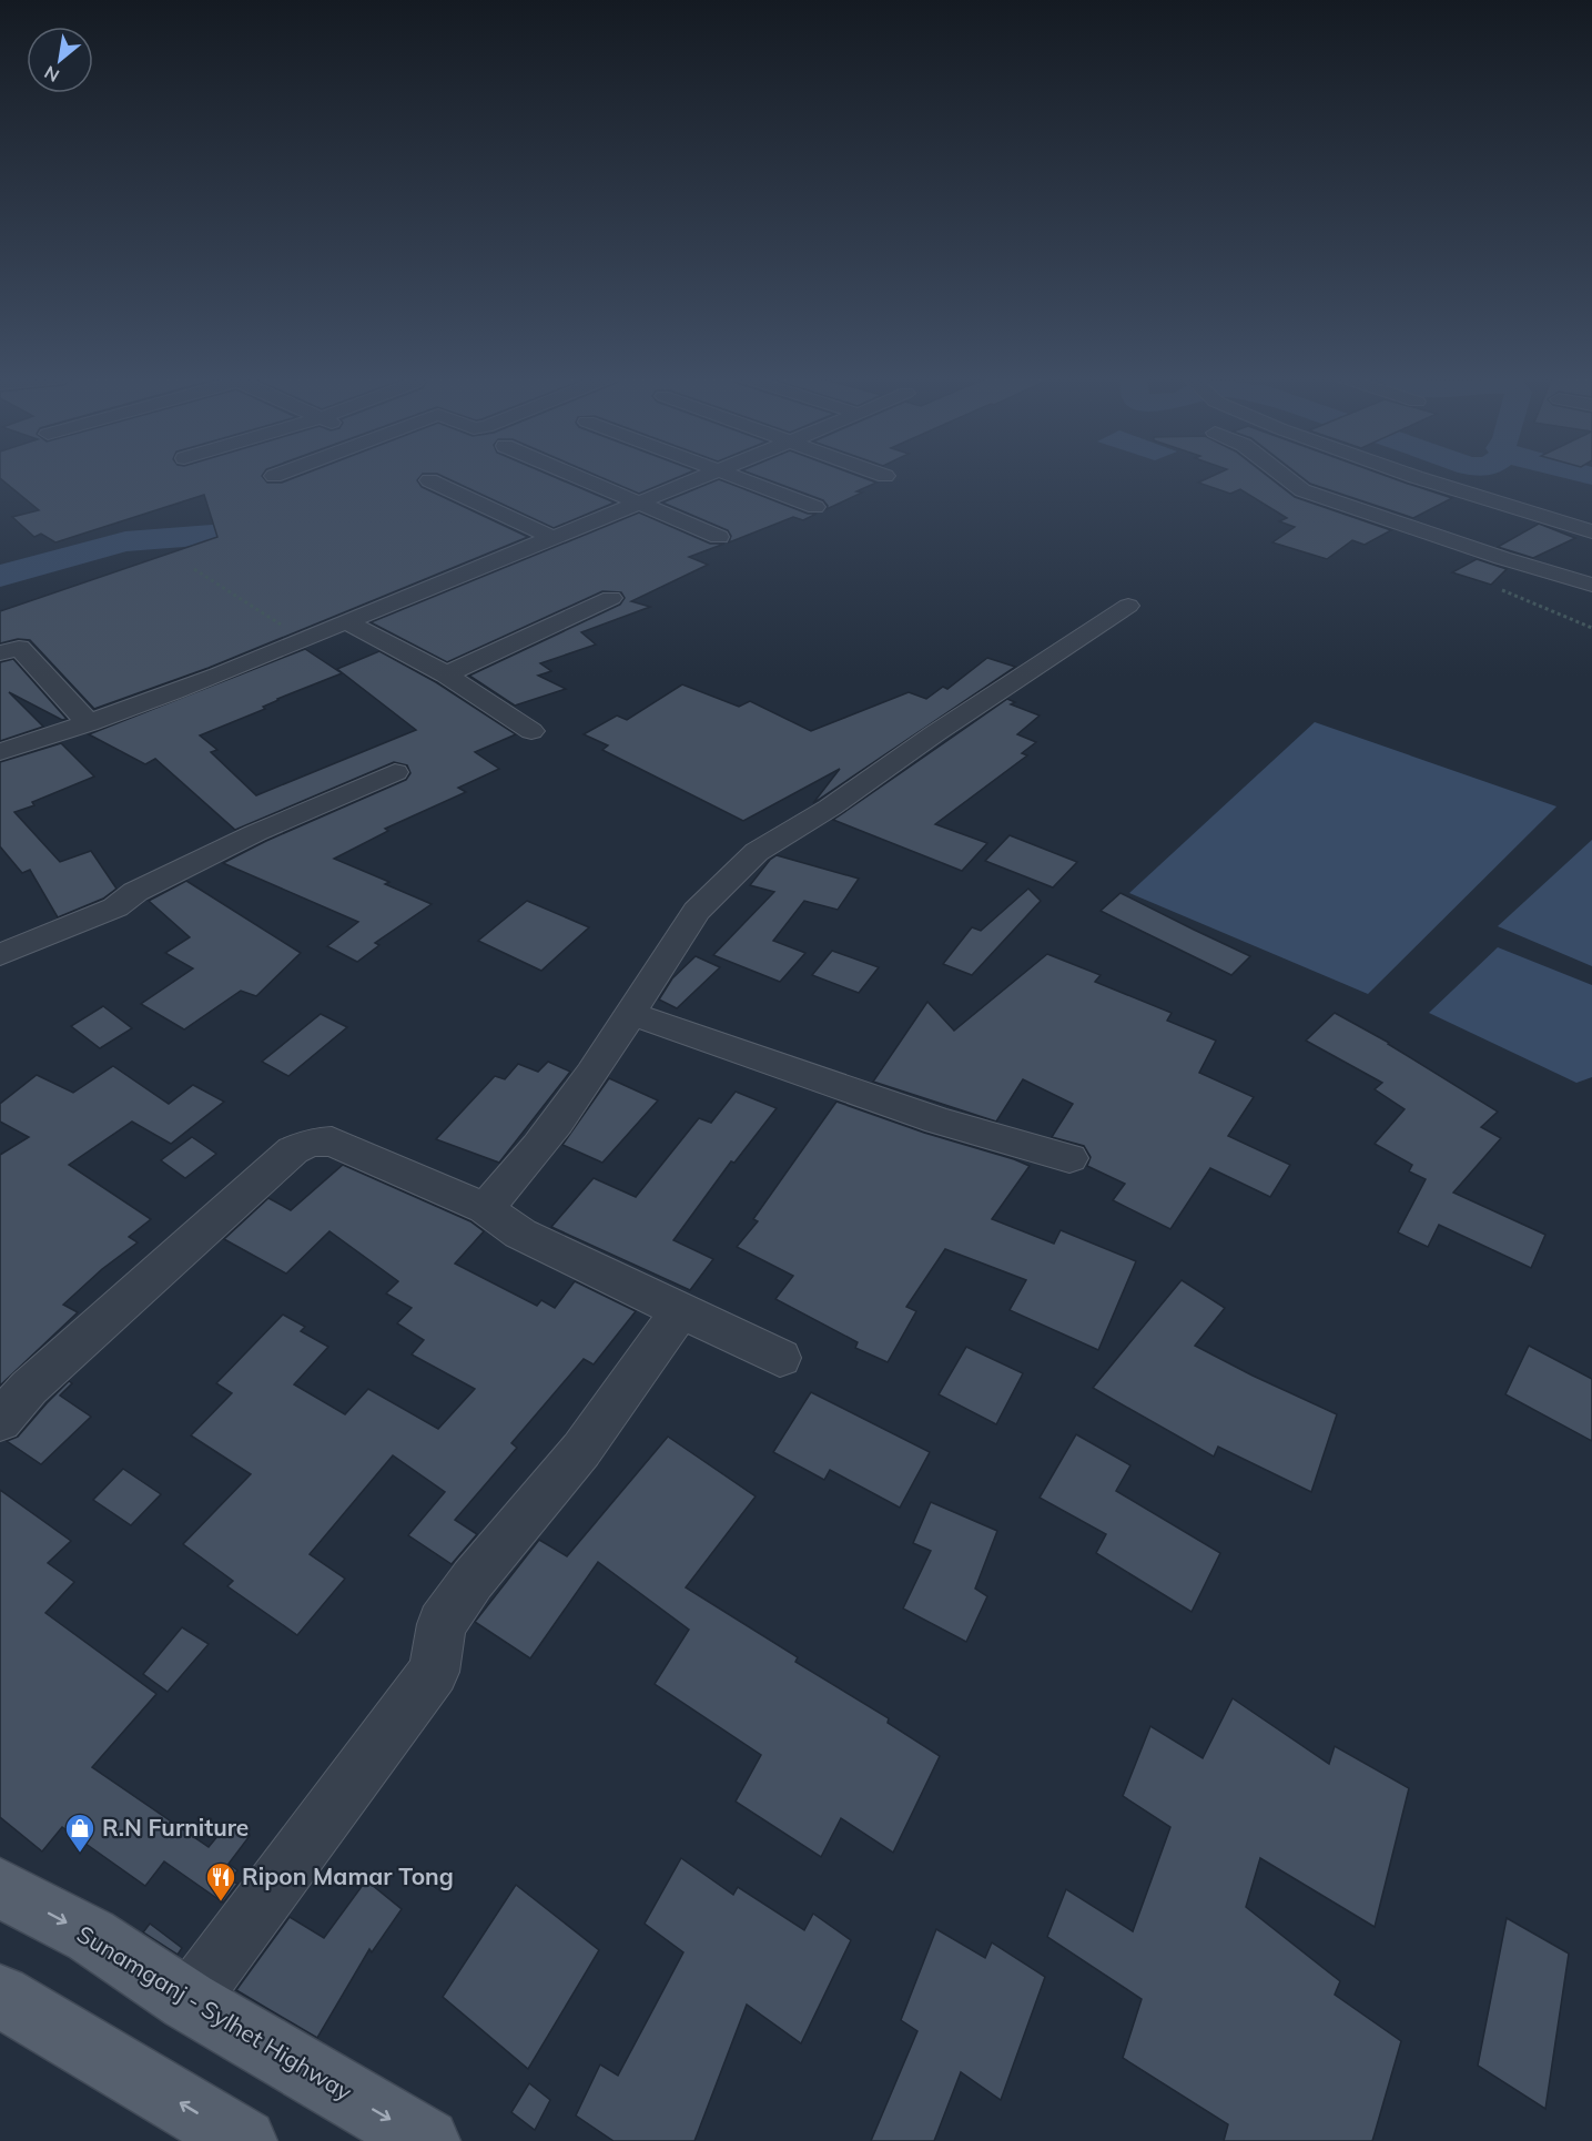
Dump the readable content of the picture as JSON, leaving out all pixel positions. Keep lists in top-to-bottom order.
{
  "streets": {
    "main road": ["Sunamganj - Sylhet Highway"]
  },
  "places": {
    "shop": ["R.N Furniture"],
    "restaurant": ["Ripon Mamar Tong"]
  },
  "north": "bottom left"
}
